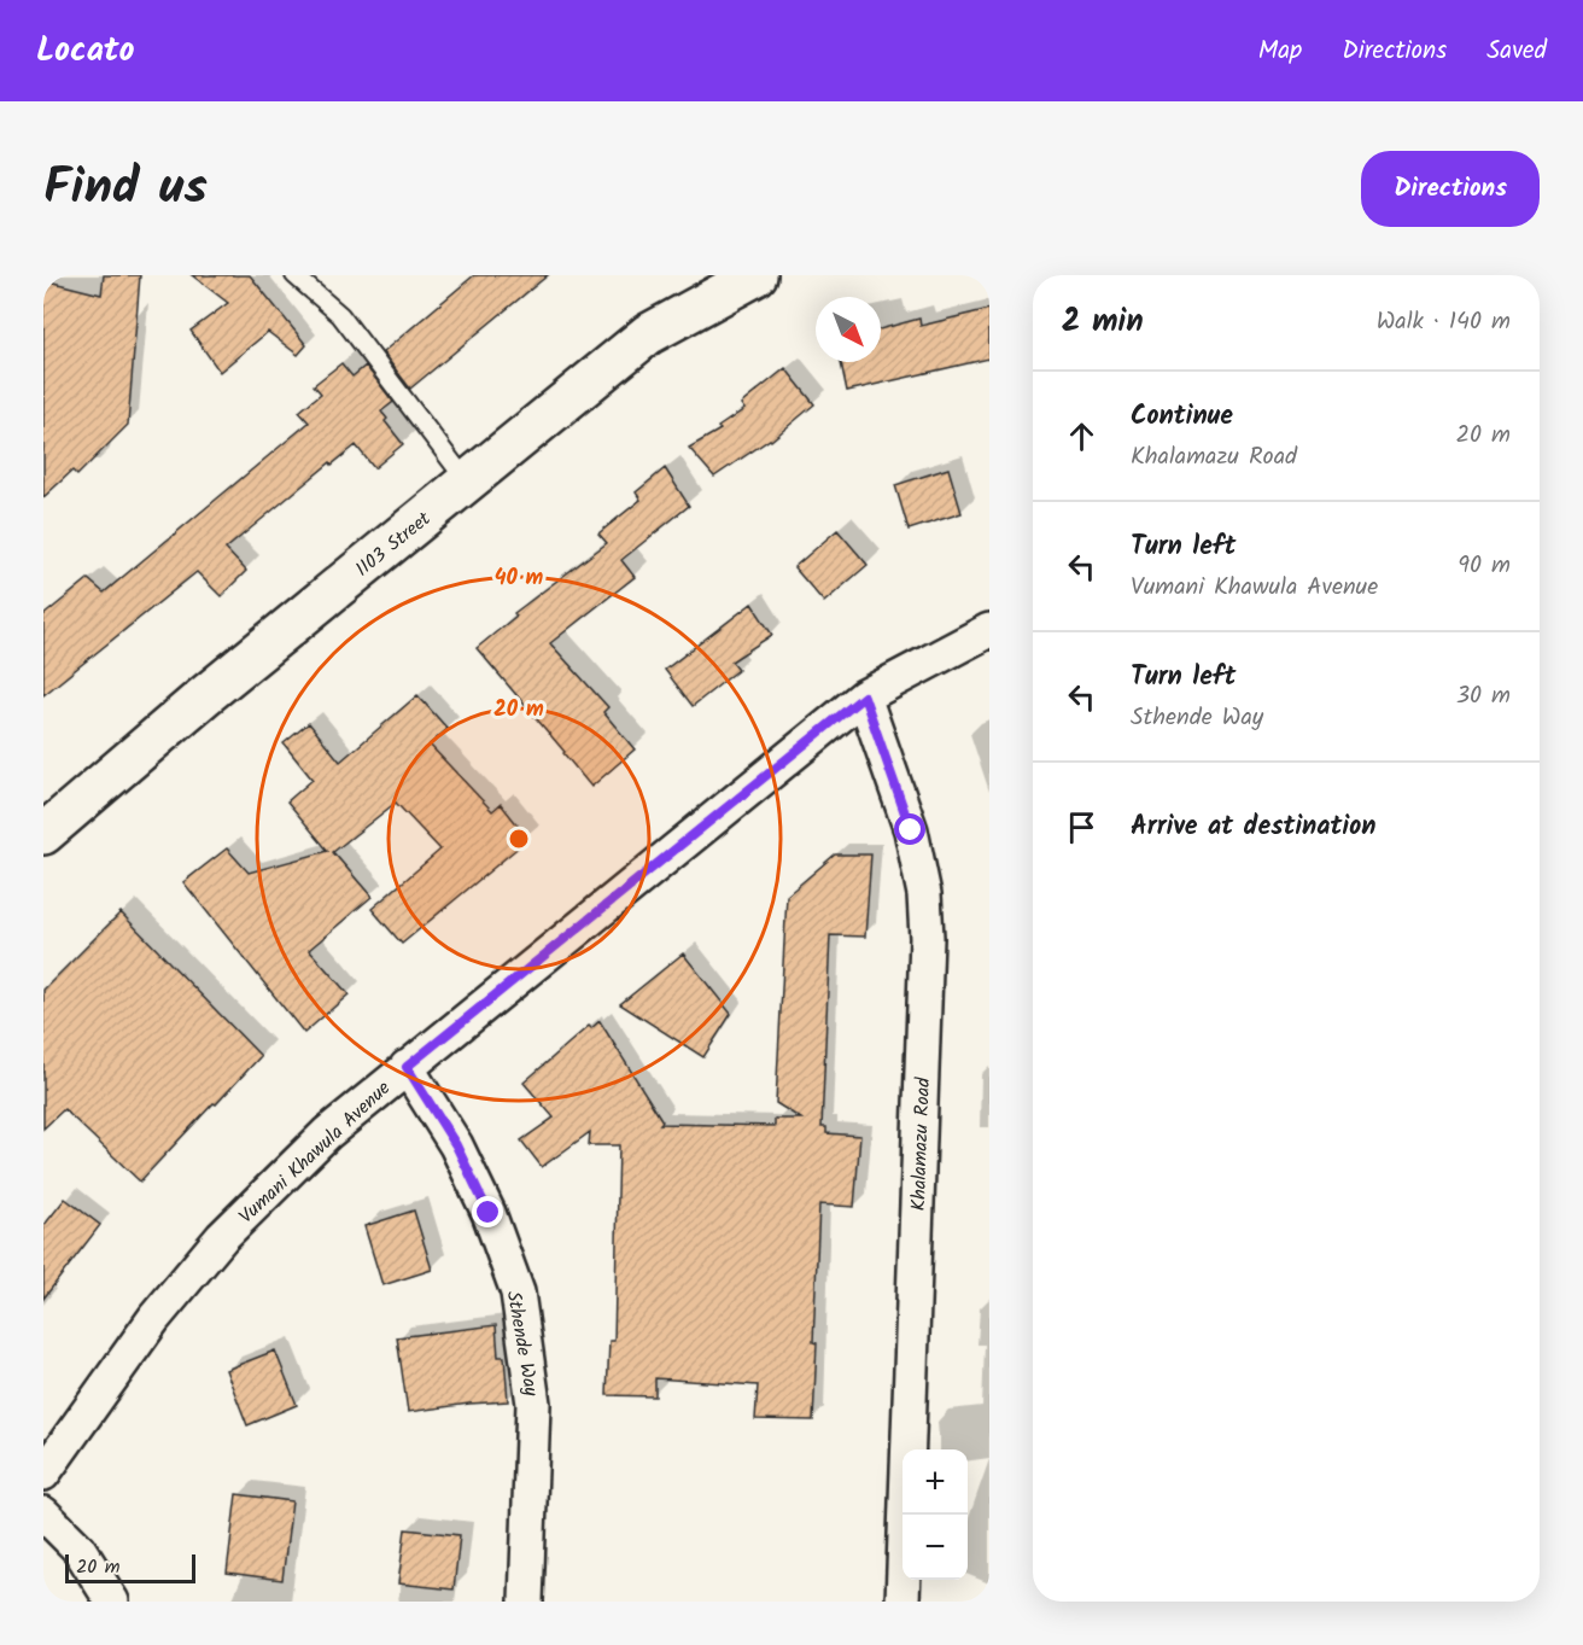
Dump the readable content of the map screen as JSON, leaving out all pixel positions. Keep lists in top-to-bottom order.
{
  "streets": {
    "street": [
      "1103 Street",
      "Khalamazu Road",
      "Vumani Khawula Avenue",
      "Sthende Way"
    ]
  },
  "crossings": [
    ["Khalamazu Road", "Vumani Khawula Avenue"],
    ["Vumani Khawula Avenue", "Sthende Way"]
  ],
  "scale_bar": "20 m",
  "north": "bottom right",
  "page": {
    "header": "Locato",
    "nav": ["Map", "Directions", "Saved"],
    "title": "Find us",
    "buttons": "Directions",
    "heading": ["2 min", "Walk · 140 m"],
    "list": [
      ["Continue", "Khalamazu Road", "20 m"],
      ["Turn left", "Vumani Khawula Avenue", "90 m"],
      ["Turn left", "Sthende Way", "30 m"],
      "Arrive at destination"
    ],
    "map_buttons": ["+", "−"],
    "scale": "20 m"
  },
  "rings": ["40 m", "20 m"]
}
